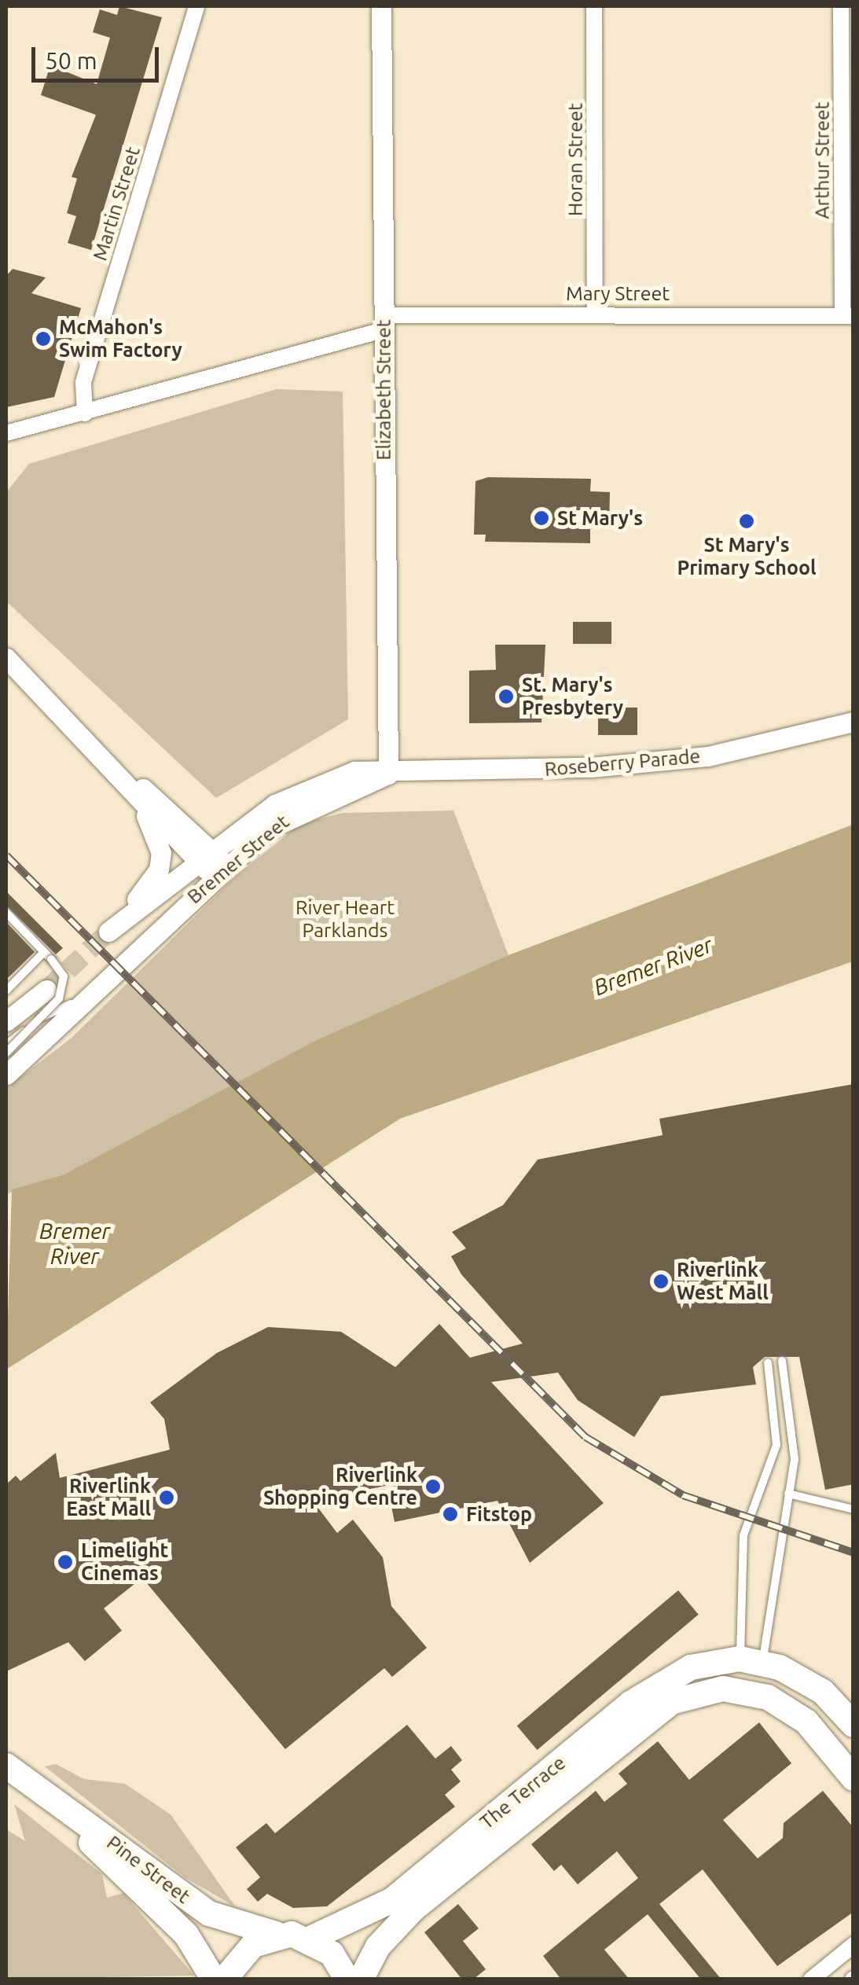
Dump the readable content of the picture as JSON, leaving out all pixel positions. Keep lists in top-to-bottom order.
{
  "streets": {
    "main road": ["The Terrace", "Pine Street"],
    "street": [
      "Horan Street",
      "Arthur Street",
      "Martin Street",
      "Mary Street",
      "Elizabeth Street",
      "Roseberry Parade",
      "Bremer Street"
    ]
  },
  "crossings": [
    ["Horan Street", "Mary Street"],
    ["Arthur Street", "Mary Street"],
    ["Martin Street", "Mary Street"],
    ["Mary Street", "Elizabeth Street"],
    ["Elizabeth Street", "Roseberry Parade"],
    ["Elizabeth Street", "Bremer Street"],
    ["Roseberry Parade", "Bremer Street"],
    ["The Terrace", "Pine Street"]
  ],
  "water": ["Bremer River"],
  "parks": ["River Heart Parklands"],
  "places": [
    "McMahon's Swim Factory",
    "St Mary's",
    "St Mary's Primary School",
    "St. Mary's Presbytery",
    "Riverlink West Mall",
    "Riverlink Shopping Centre",
    "Riverlink East Mall",
    "Fitstop",
    "Limelight Cinemas"
  ],
  "scale_bar": "50 m"
}
